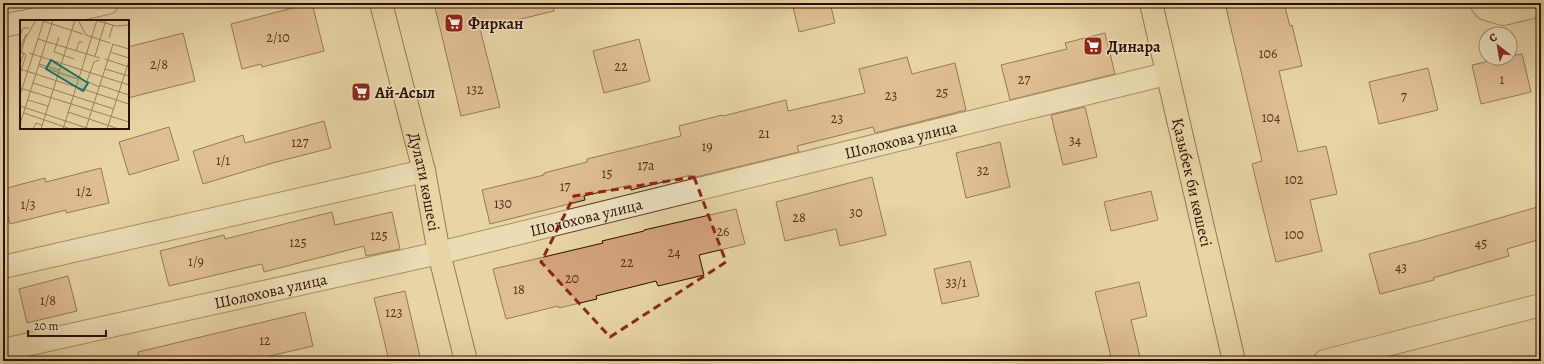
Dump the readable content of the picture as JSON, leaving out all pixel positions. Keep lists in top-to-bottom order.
{
  "streets": {
    "main road": ["Дулати көшесі", "Қазыбек би көшесі"],
    "street": ["Шолохова улица"]
  },
  "crossings": [
    ["Шолохова улица", "Дулати көшесі"],
    ["Шолохова улица", "Қазыбек би көшесі"]
  ],
  "places": {
    "supermarket": ["Фиркан", "Динара", "Ай-Асыл"]
  },
  "house_numbers": [
    "2/10",
    "106",
    "2/8",
    "22",
    "27",
    "1",
    "132",
    "25",
    "23",
    "7",
    "104",
    "23",
    "21",
    "34",
    "127",
    "19",
    "1/1",
    "17а",
    "32",
    "15",
    "102",
    "17",
    "1/2",
    "130",
    "1/3",
    "30",
    "28",
    "26",
    "100",
    "125",
    "125",
    "45",
    "24",
    "1/9",
    "22",
    "43",
    "20",
    "33/1",
    "18",
    "1/8",
    "123",
    "12"
  ],
  "scale_bar": "20 m",
  "north": "top left"
}
